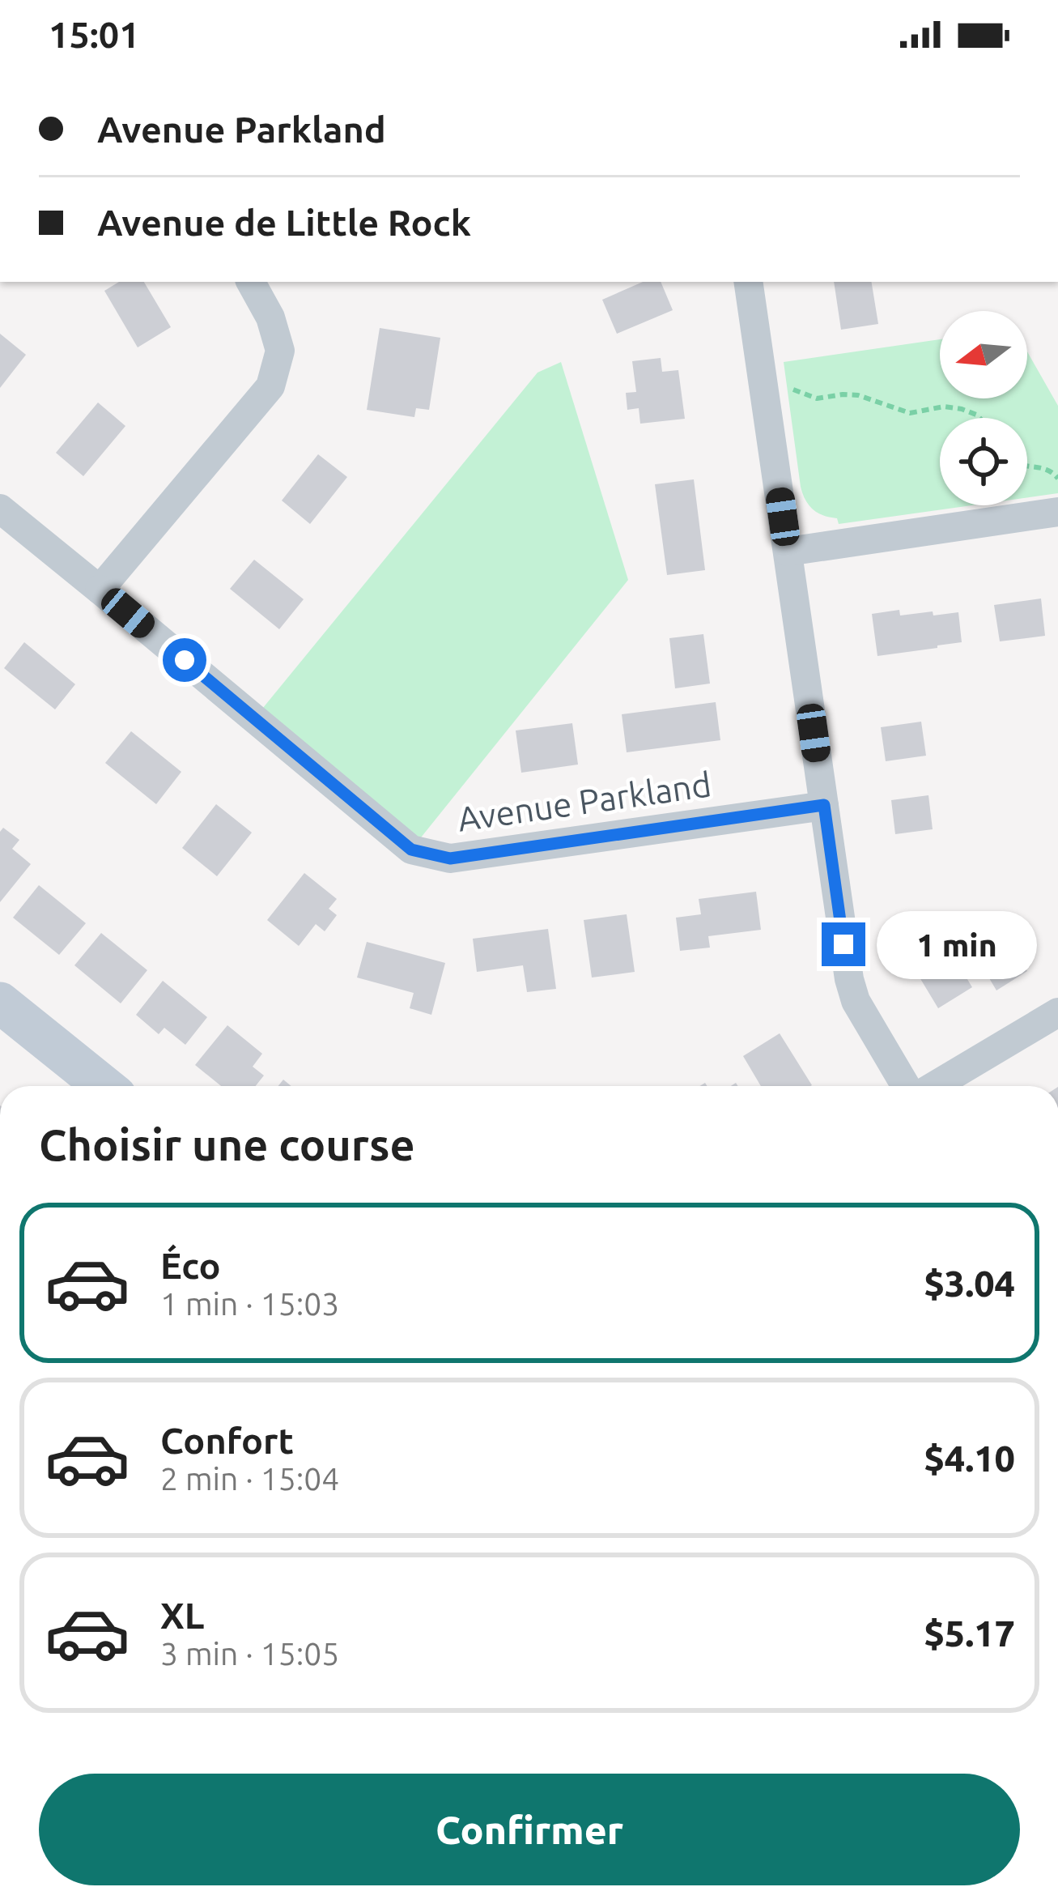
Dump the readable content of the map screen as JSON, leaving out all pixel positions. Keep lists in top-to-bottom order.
{
  "streets": {
    "street": ["Avenue Parkland"]
  },
  "north": "left",
  "page": {
    "status": "15:01",
    "banner": ["Avenue Parkland", "Avenue de Little Rock"],
    "bubble": "1 min",
    "heading": "Choisir une course",
    "list": [
      {
        "name": "Éco",
        "note": "1 min · 15:03",
        "value": "$3.04"
      },
      {
        "name": "Confort",
        "note": "2 min · 15:04",
        "value": "$4.10"
      },
      {
        "name": "XL",
        "note": "3 min · 15:05",
        "value": "$5.17"
      }
    ],
    "buttons": "Confirmer"
  }
}
